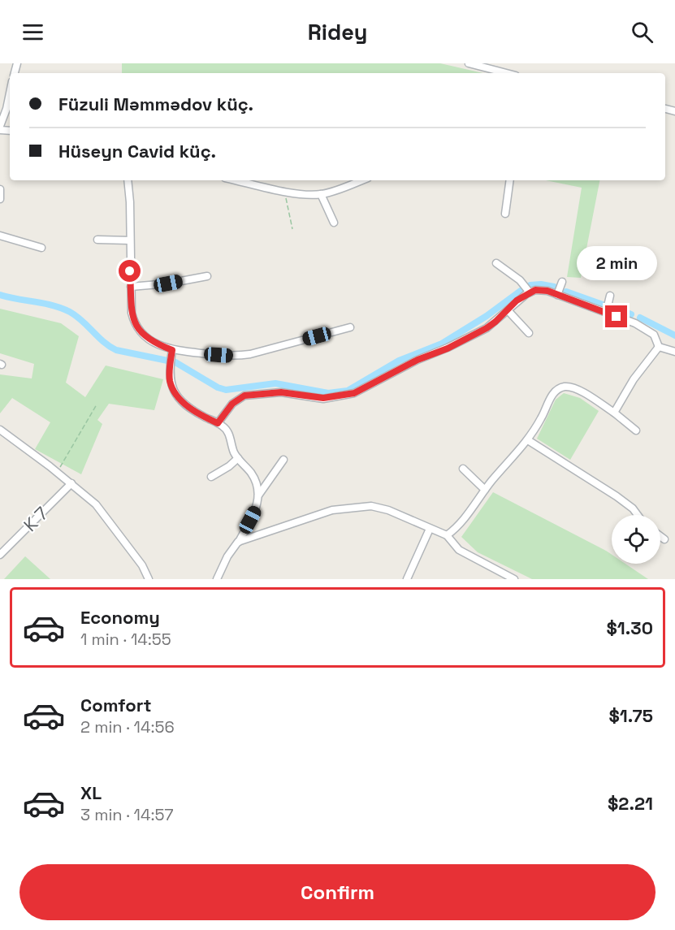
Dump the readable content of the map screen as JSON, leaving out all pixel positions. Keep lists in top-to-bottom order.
{
  "streets": {
    "street": ["K 7"]
  },
  "page": {
    "header": "Ridey",
    "banner": ["Füzuli Məmmədov küç.", "Hüseyn Cavid küç."],
    "bubble": "2 min",
    "list": [
      {
        "name": "Economy",
        "note": "1 min · 14:55",
        "value": "$1.30"
      },
      {
        "name": "Comfort",
        "note": "2 min · 14:56",
        "value": "$1.75"
      },
      {
        "name": "XL",
        "note": "3 min · 14:57",
        "value": "$2.21"
      }
    ],
    "buttons": "Confirm"
  }
}
